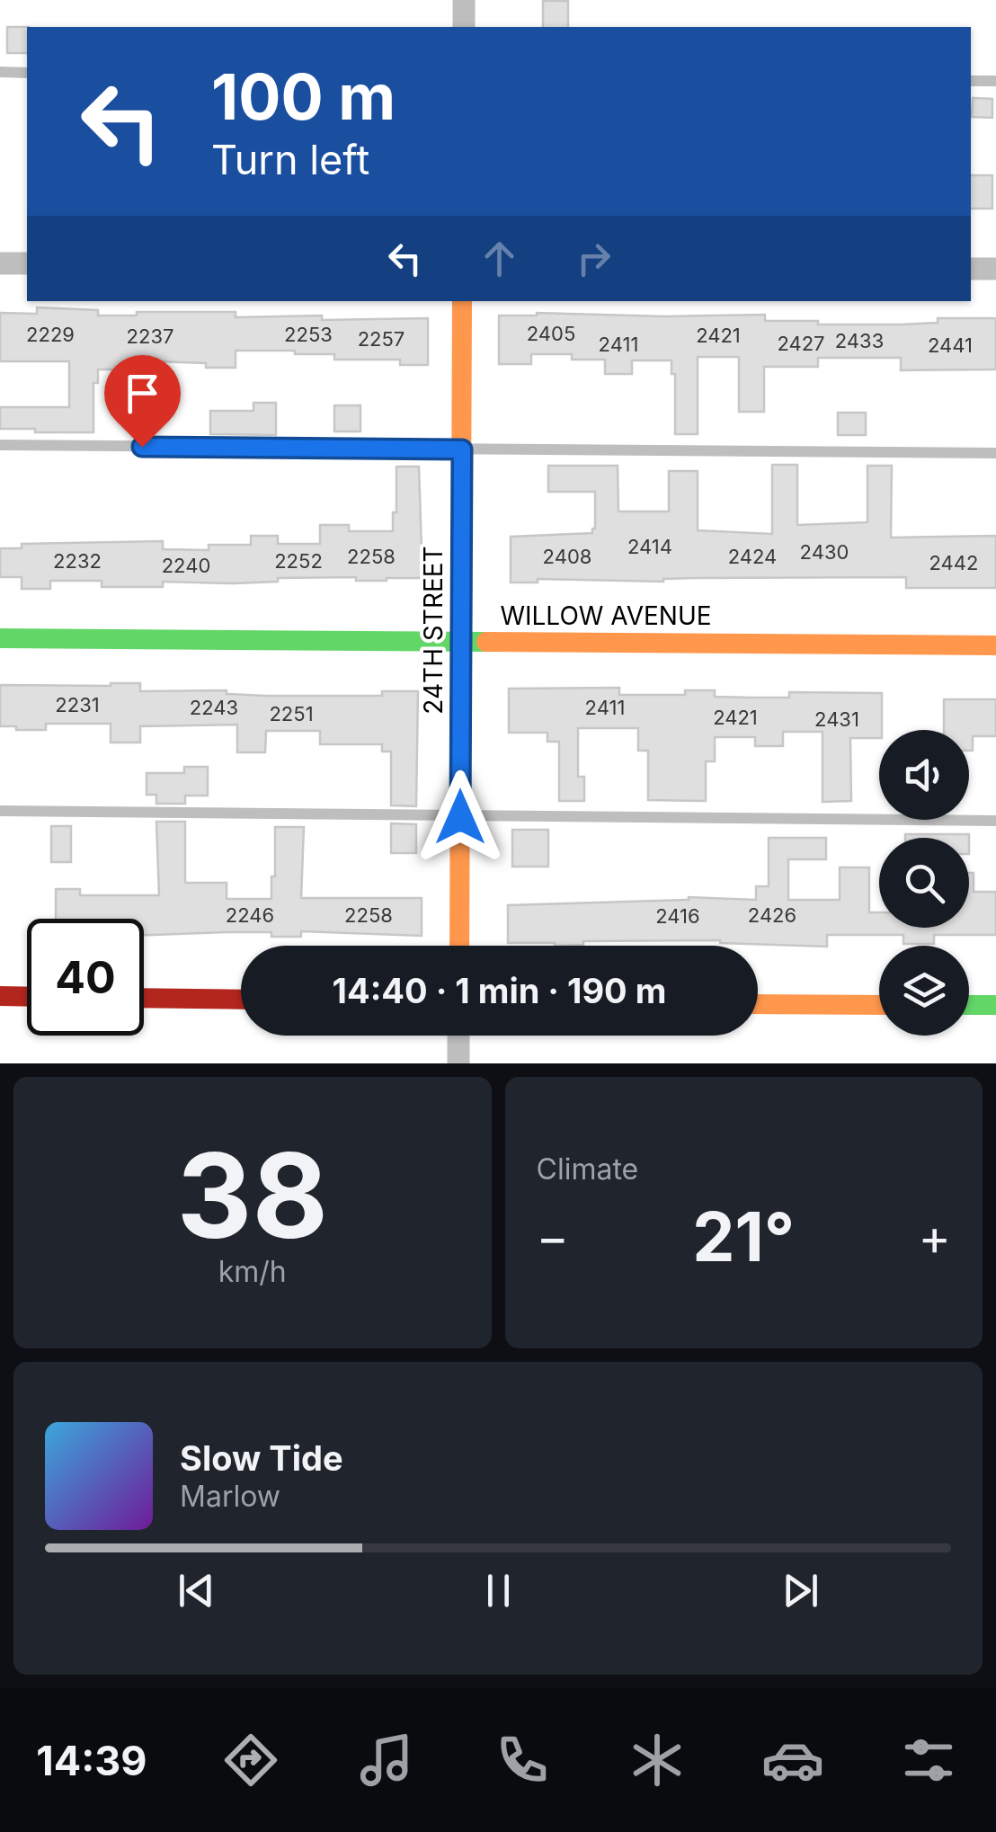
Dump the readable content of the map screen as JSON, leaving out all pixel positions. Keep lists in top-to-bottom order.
{
  "streets": {
    "street": ["WILLOW AVENUE", "24TH STREET"]
  },
  "crossings": [
    ["WILLOW AVENUE", "24TH STREET"]
  ],
  "house_numbers": [
    "2405",
    "2229",
    "2253",
    "2421",
    "2237",
    "2257",
    "2433",
    "2427",
    "2411",
    "2441",
    "2414",
    "2430",
    "2258",
    "2408",
    "2424",
    "2232",
    "2252",
    "2442",
    "2240",
    "2231",
    "2243",
    "2411",
    "2251",
    "2421",
    "2431",
    "2246",
    "2258",
    "2426",
    "2416"
  ],
  "page": {
    "turn": ["100 m", "Turn left"],
    "limit": "40",
    "trip": "14:40 · 1 min · 190 m",
    "tile": [
      ["38", "km/h"],
      "Climate"
    ],
    "heat": ["−", "21°", "+"],
    "song": ["Slow Tide", "Marlow"],
    "tabs": "14:39"
  }
}
